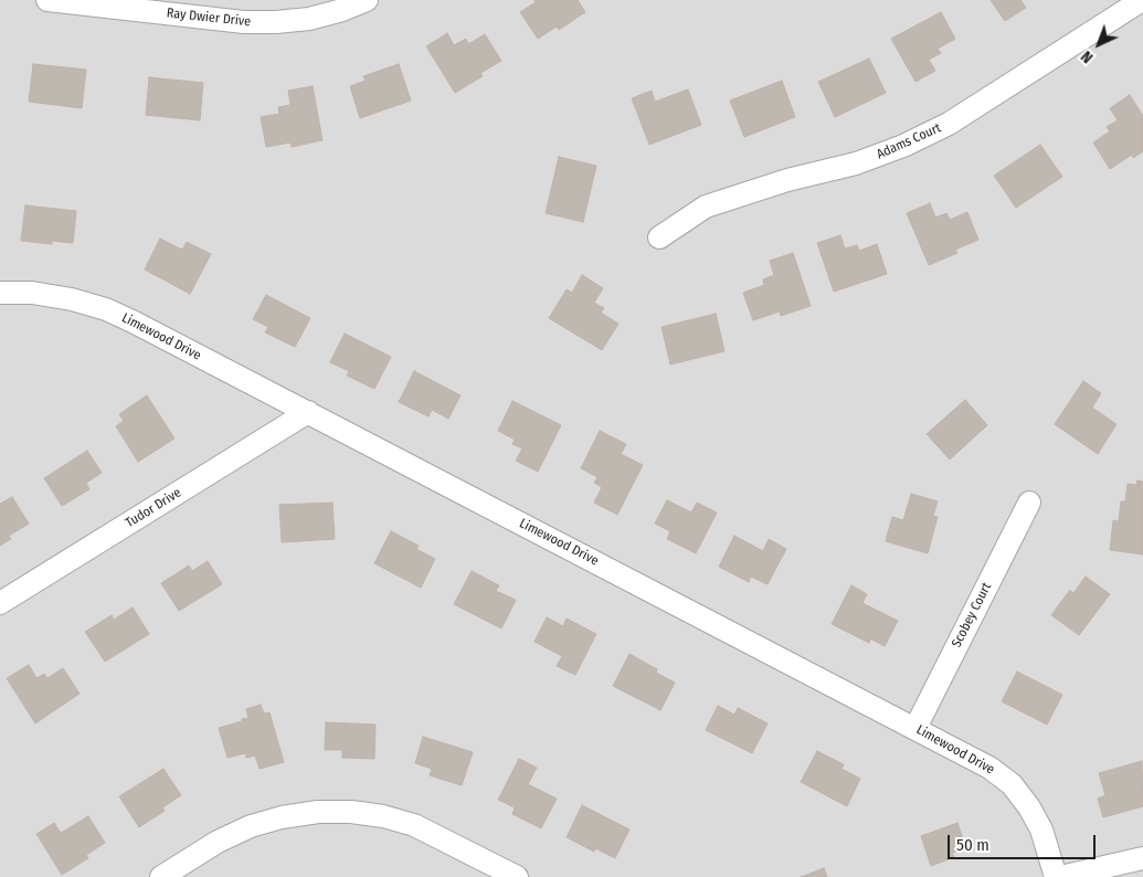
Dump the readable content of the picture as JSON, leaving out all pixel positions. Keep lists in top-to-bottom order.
{
  "streets": {
    "street": [
      "Ray Dwier Drive",
      "Adams Court",
      "Limewood Drive",
      "Tudor Drive",
      "Scobey Court"
    ]
  },
  "crossings": [
    ["Limewood Drive", "Tudor Drive"],
    ["Limewood Drive", "Scobey Court"]
  ],
  "scale_bar": "50 m",
  "north": "bottom left"
}
